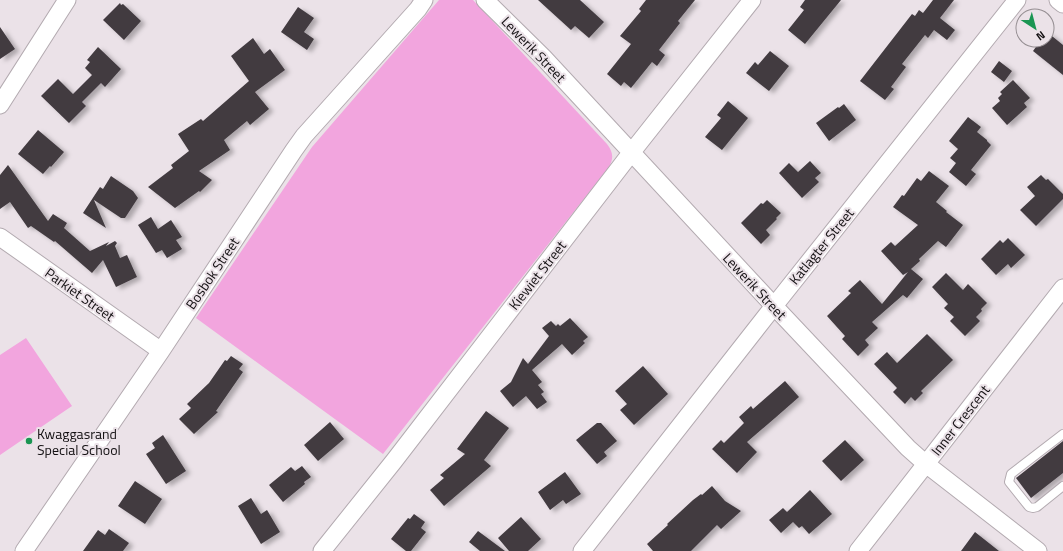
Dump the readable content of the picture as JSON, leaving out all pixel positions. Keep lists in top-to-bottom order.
{
  "streets": {
    "street": [
      "Lewerik Street",
      "Katlagter Street",
      "Bosbok Street",
      "Kiewiet Street",
      "Parkiet Street",
      "Inner Crescent"
    ]
  },
  "crossings": [
    ["Lewerik Street", "Katlagter Street"],
    ["Lewerik Street", "Kiewiet Street"],
    ["Lewerik Street", "Inner Crescent"],
    ["Bosbok Street", "Parkiet Street"]
  ],
  "places": ["Kwaggasrand Special School"],
  "north": "bottom right"
}
